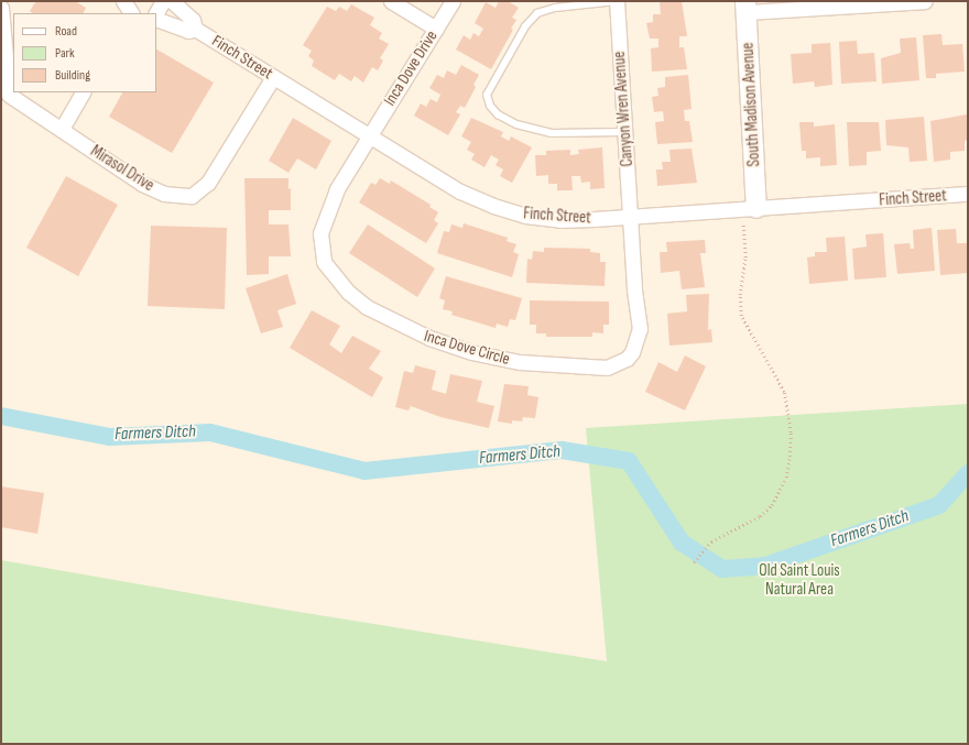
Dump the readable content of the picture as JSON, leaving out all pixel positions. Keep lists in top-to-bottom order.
{
  "streets": {
    "street": [
      "Finch Street",
      "Inca Dove Drive",
      "South Madison Avenue",
      "Canyon Wren Avenue",
      "Mirasol Drive",
      "Inca Dove Circle"
    ]
  },
  "crossings": [
    ["Finch Street", "Inca Dove Drive"],
    ["Finch Street", "South Madison Avenue"],
    ["Finch Street", "Canyon Wren Avenue"],
    ["Finch Street", "Mirasol Drive"],
    ["Finch Street", "Inca Dove Circle"],
    ["Inca Dove Drive", "Inca Dove Circle"],
    ["Canyon Wren Avenue", "Inca Dove Circle"]
  ],
  "water": ["Farmers Ditch"],
  "parks": ["Old Saint Louis Natural Area"],
  "legend": ["Road", "Park", "Building"]
}
